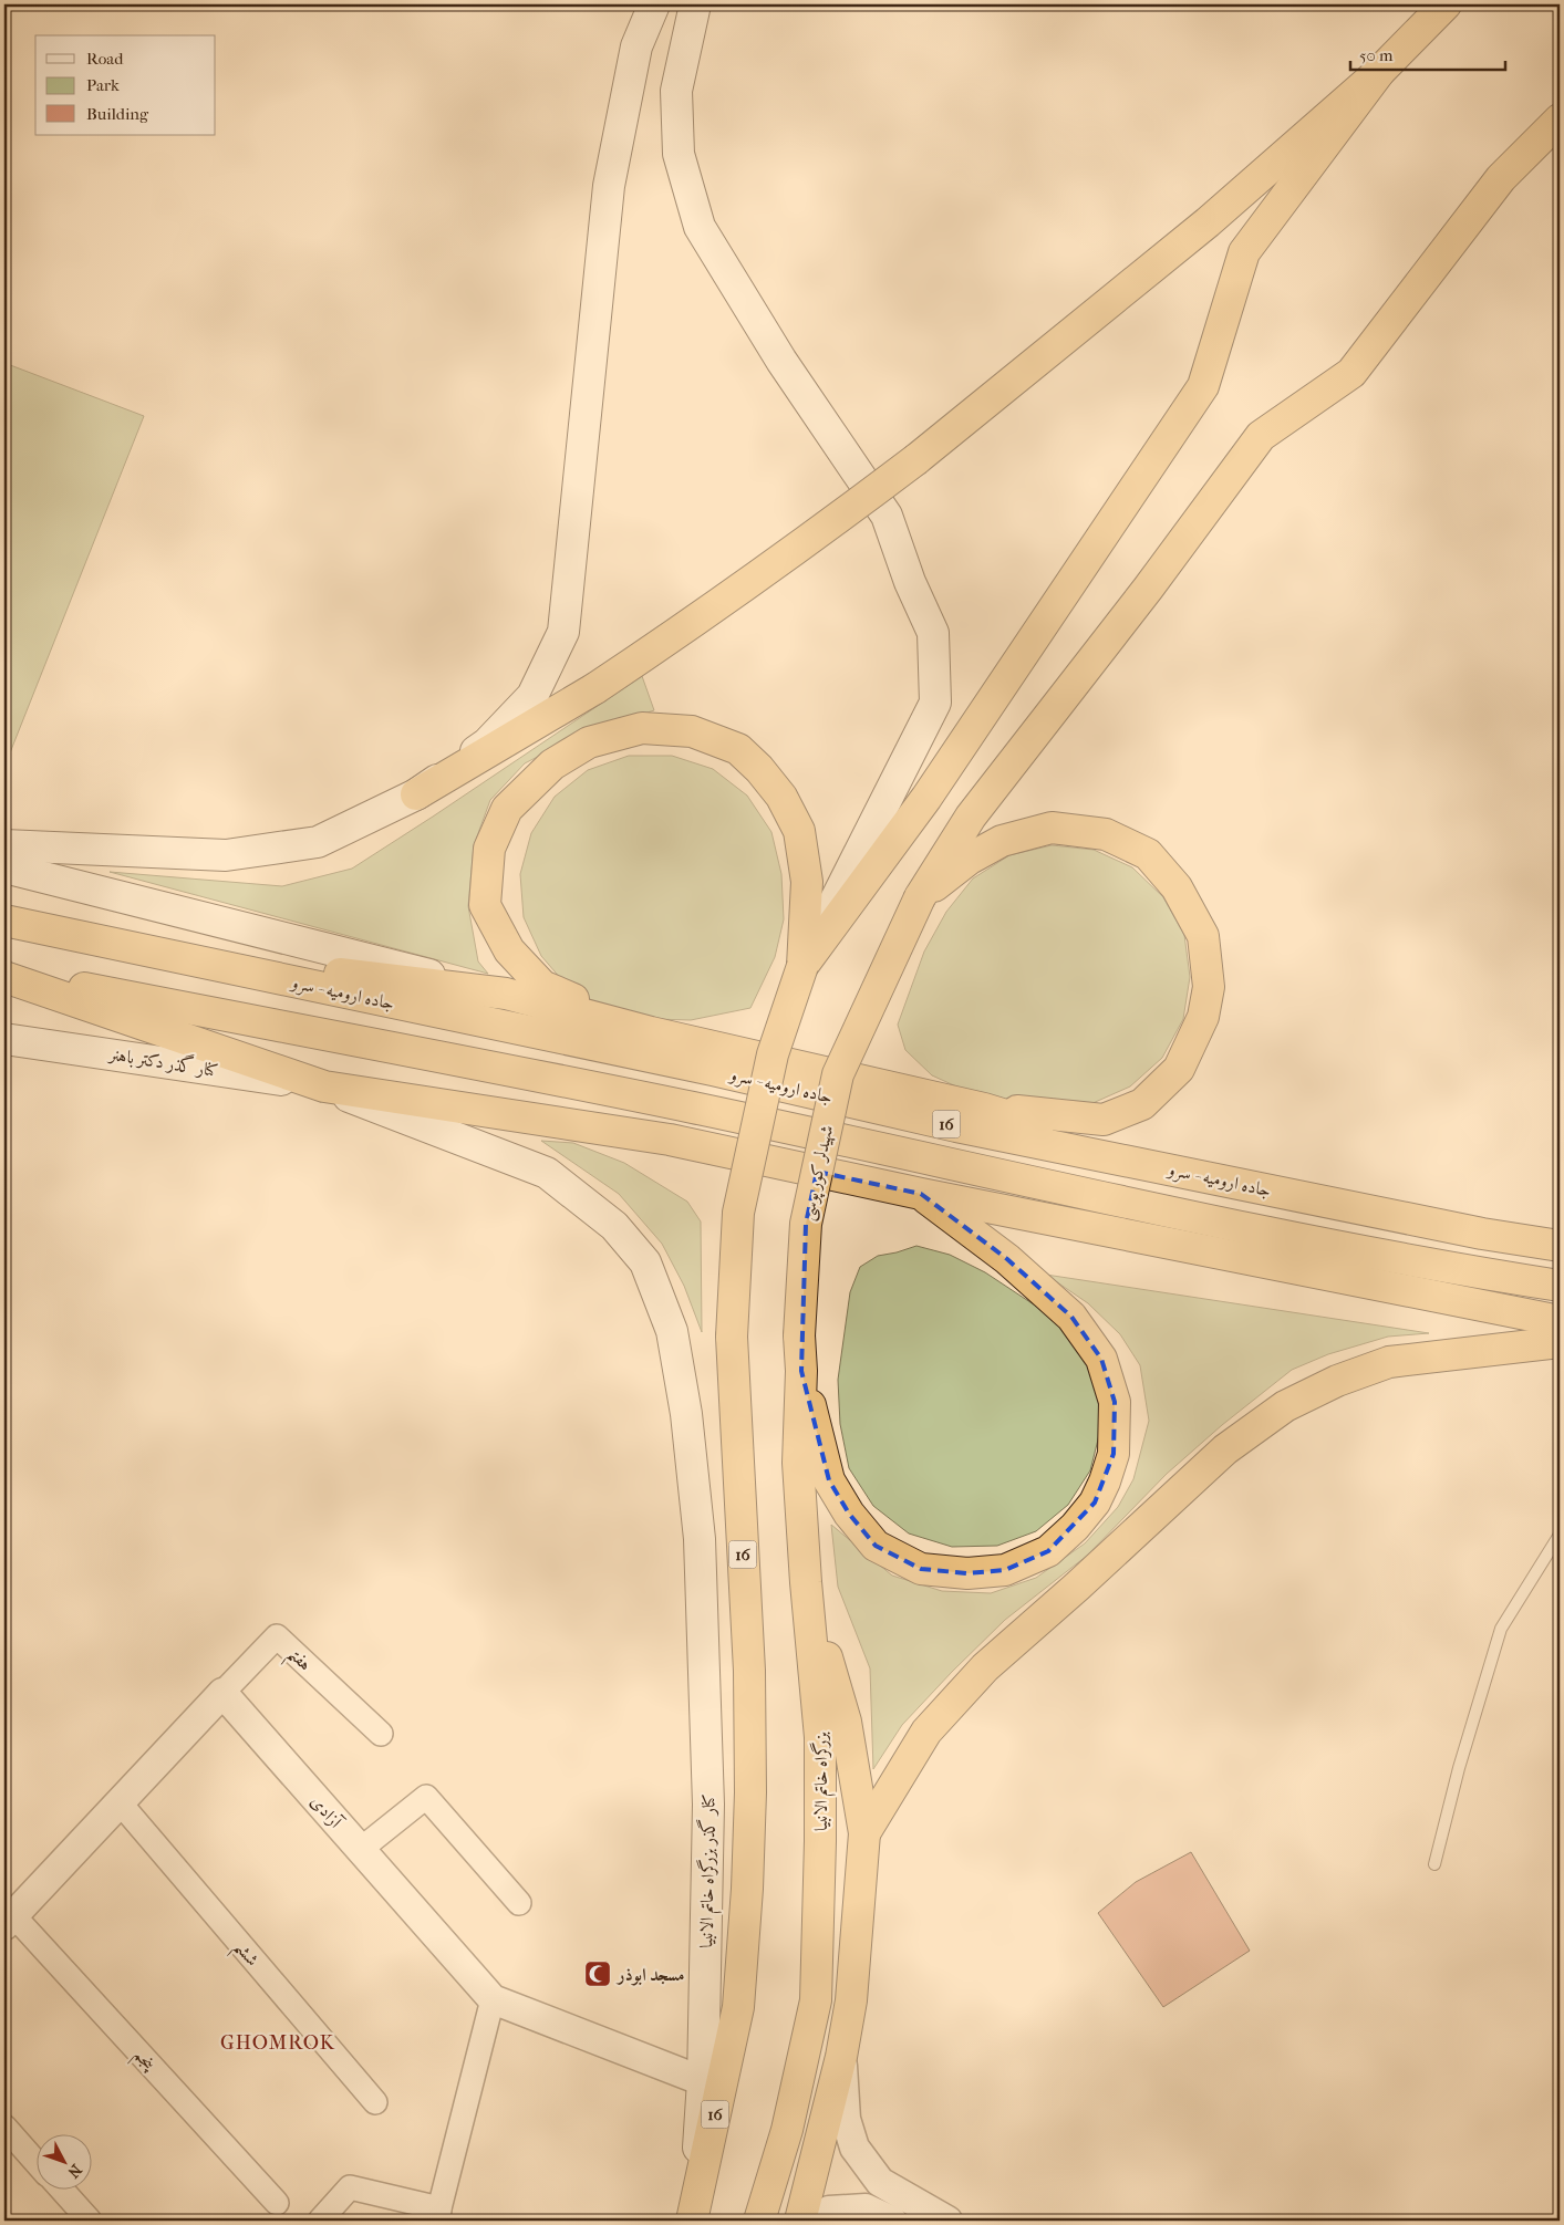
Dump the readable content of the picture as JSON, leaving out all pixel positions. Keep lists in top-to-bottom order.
{
  "streets": {
    "highway": [
      "جاده ارومیه - سرو",
      "16",
      "شهیدلر کور پوسی",
      "بزرگراه خاتم الانبیا"
    ],
    "main road": ["کنار گذر دکتر باهنر", "کنار گذر بزرگراه خاتم الانبیا"],
    "street": [
      "هفتم",
      "آزادی",
      "ششم",
      "پنجم"
    ]
  },
  "crossings": [
    ["کنار گذر دکتر باهنر", "کنار گذر بزرگراه خاتم الانبیا"],
    ["16", "کنار گذر بزرگراه خاتم الانبیا"],
    ["شهیدلر کور پوسی", "بزرگراه خاتم الانبیا"],
    ["هفتم", "آزادی"],
    ["آزادی", "کنار گذر بزرگراه خاتم الانبیا"]
  ],
  "districts": ["GHOMROK"],
  "places": {
    "mosque": ["مسجد ابوذر"]
  },
  "legend": ["Road", "Park", "Building"],
  "scale_bar": "50 m",
  "north": "bottom right"
}
